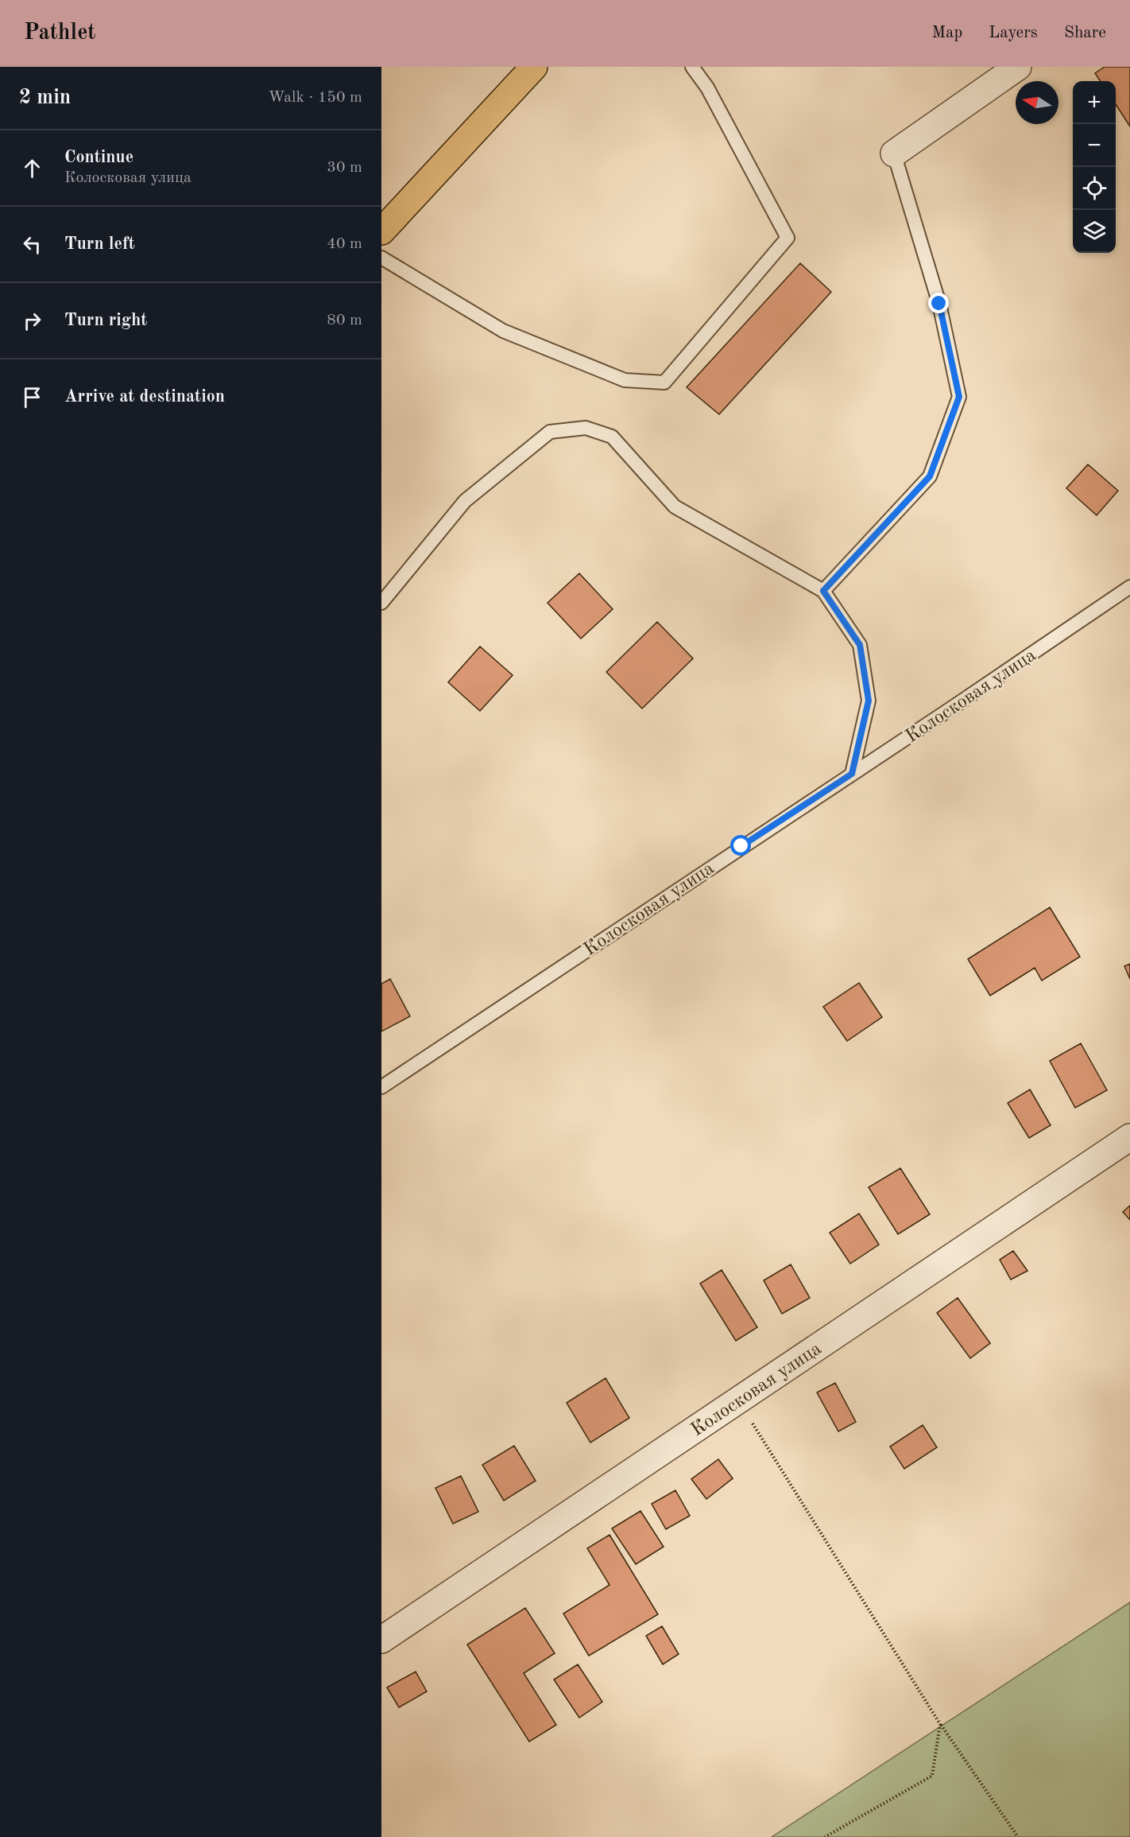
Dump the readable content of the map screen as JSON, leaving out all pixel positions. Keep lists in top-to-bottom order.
{
  "streets": {
    "street": ["Колосковая улица"]
  },
  "north": "left",
  "page": {
    "header": "Pathlet",
    "nav": ["Map", "Layers", "Share"],
    "heading": ["2 min", "Walk · 150 m"],
    "map_buttons": ["+", "−"],
    "list": [
      ["Continue", "Колосковая улица", "30 m"],
      ["Turn left", "40 m"],
      ["Turn right", "80 m"],
      "Arrive at destination"
    ]
  }
}
